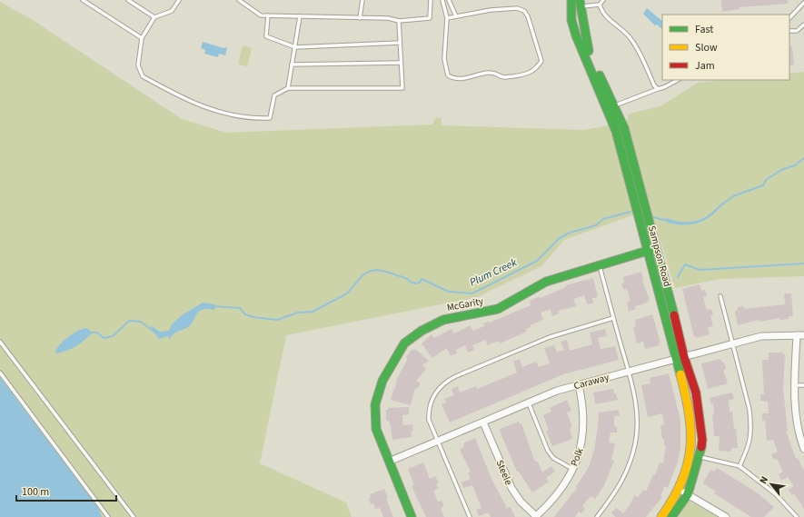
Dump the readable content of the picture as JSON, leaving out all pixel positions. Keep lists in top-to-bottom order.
{
  "streets": {
    "street": [
      "Sampson Road",
      "McGarity",
      "Caraway",
      "Polk",
      "Steele"
    ]
  },
  "crossings": [
    ["Sampson Road", "McGarity"],
    ["Sampson Road", "Caraway"],
    ["McGarity", "Caraway"],
    ["Caraway", "Polk"],
    ["Caraway", "Steele"],
    ["Polk", "Steele"]
  ],
  "water": ["Plum Creek"],
  "legend": ["Fast", "Slow", "Jam"],
  "scale_bar": "100 m",
  "north": "top left"
}
